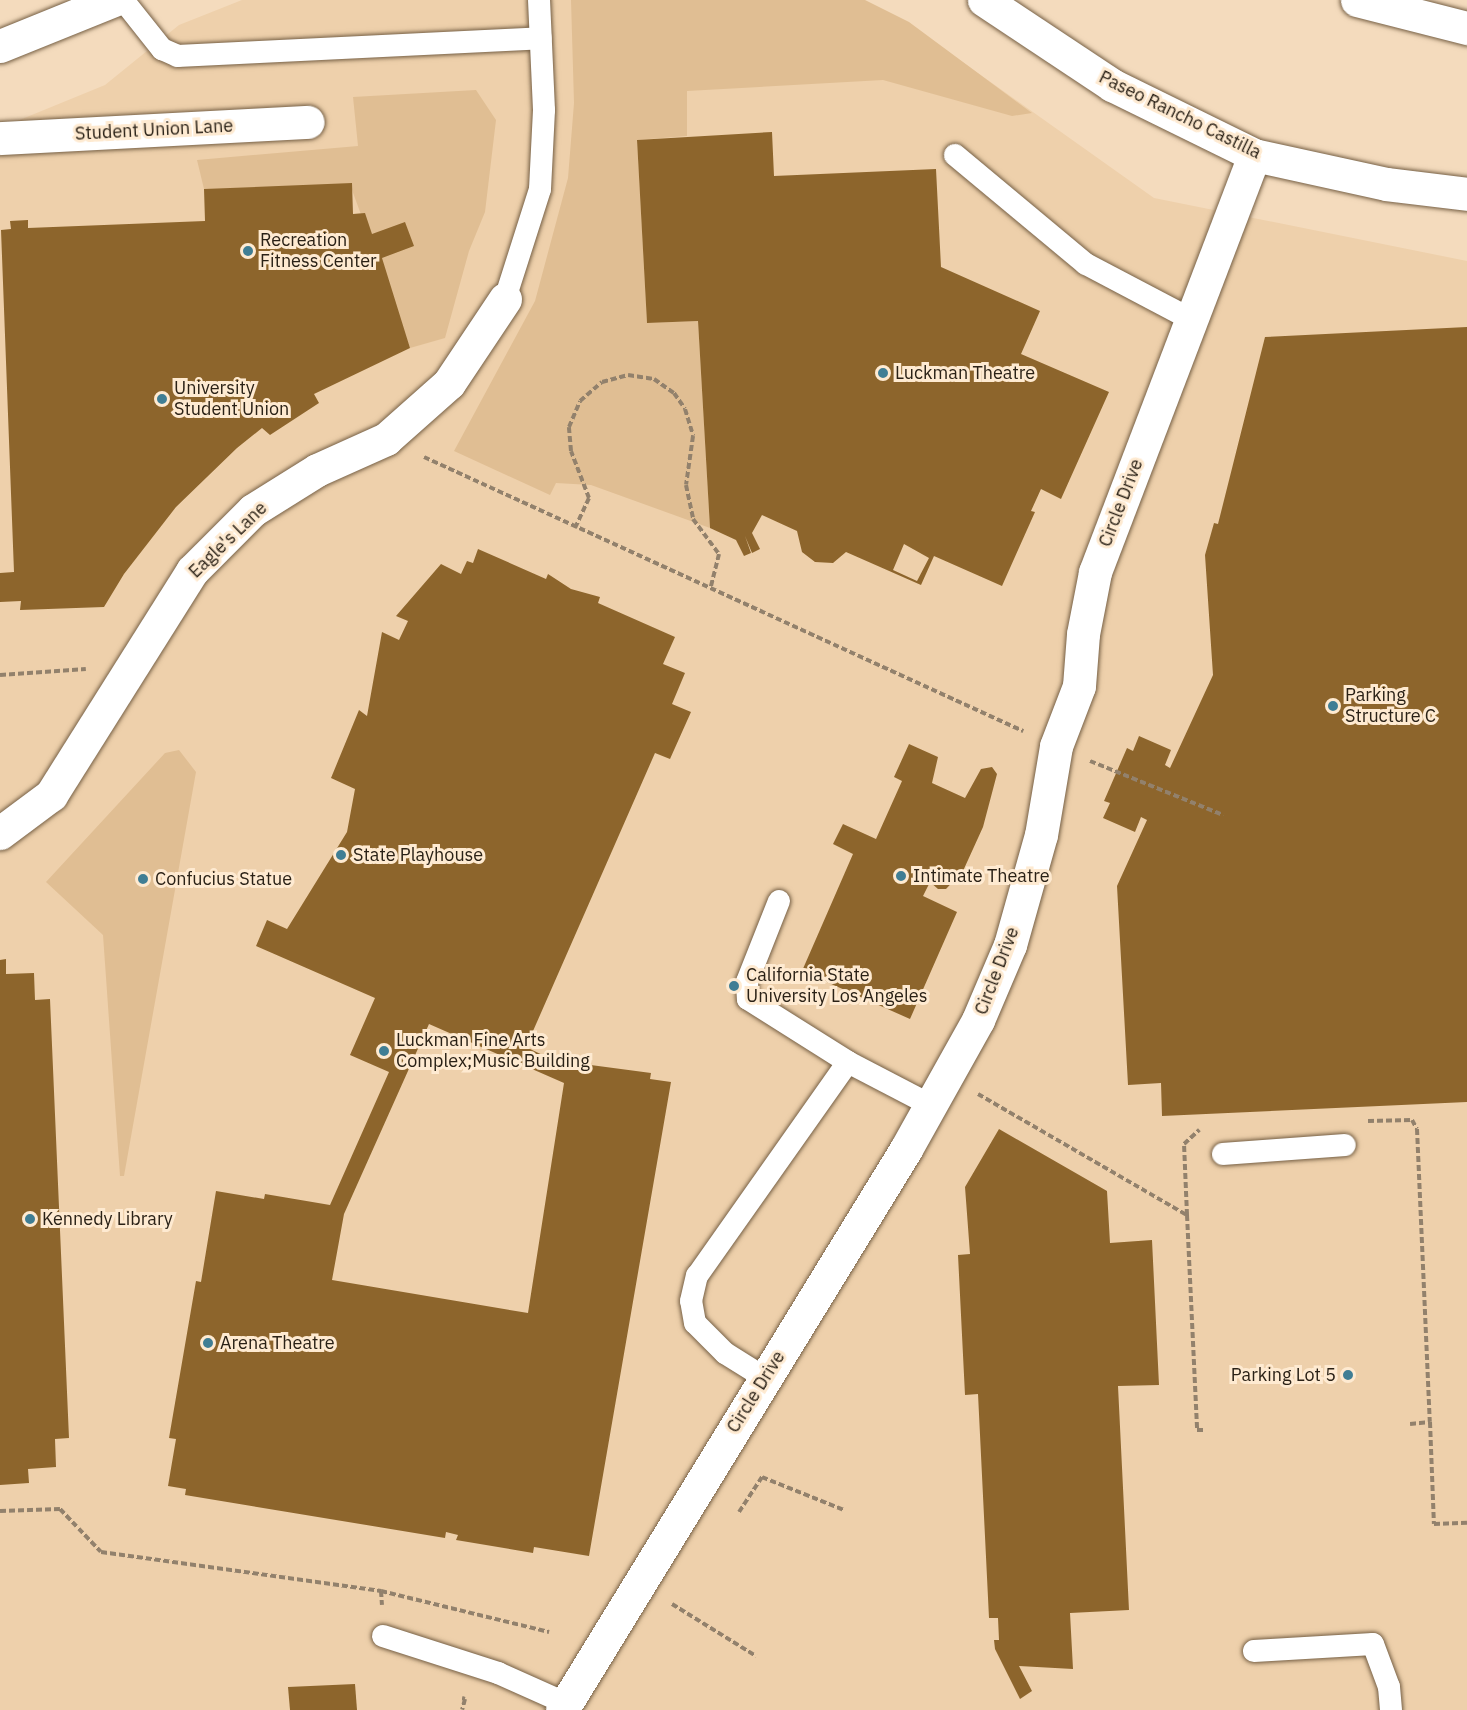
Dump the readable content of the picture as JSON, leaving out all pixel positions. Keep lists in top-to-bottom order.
{
  "streets": {
    "street": [
      "Paseo Rancho Castilla",
      "Student Union Lane",
      "Circle Drive",
      "Eagle's Lane"
    ]
  },
  "crossings": [
    ["Paseo Rancho Castilla", "Circle Drive"]
  ],
  "places": [
    "Recreation Fitness Center",
    "Luckman Theatre",
    "University Student Union",
    "Parking Structure C",
    "State Playhouse",
    "Intimate Theatre",
    "Confucius Statue",
    "California State University Los Angeles",
    "Luckman Fine Arts Complex;Music Building",
    "Kennedy Library",
    "Arena Theatre",
    "Parking Lot 5"
  ]
}
